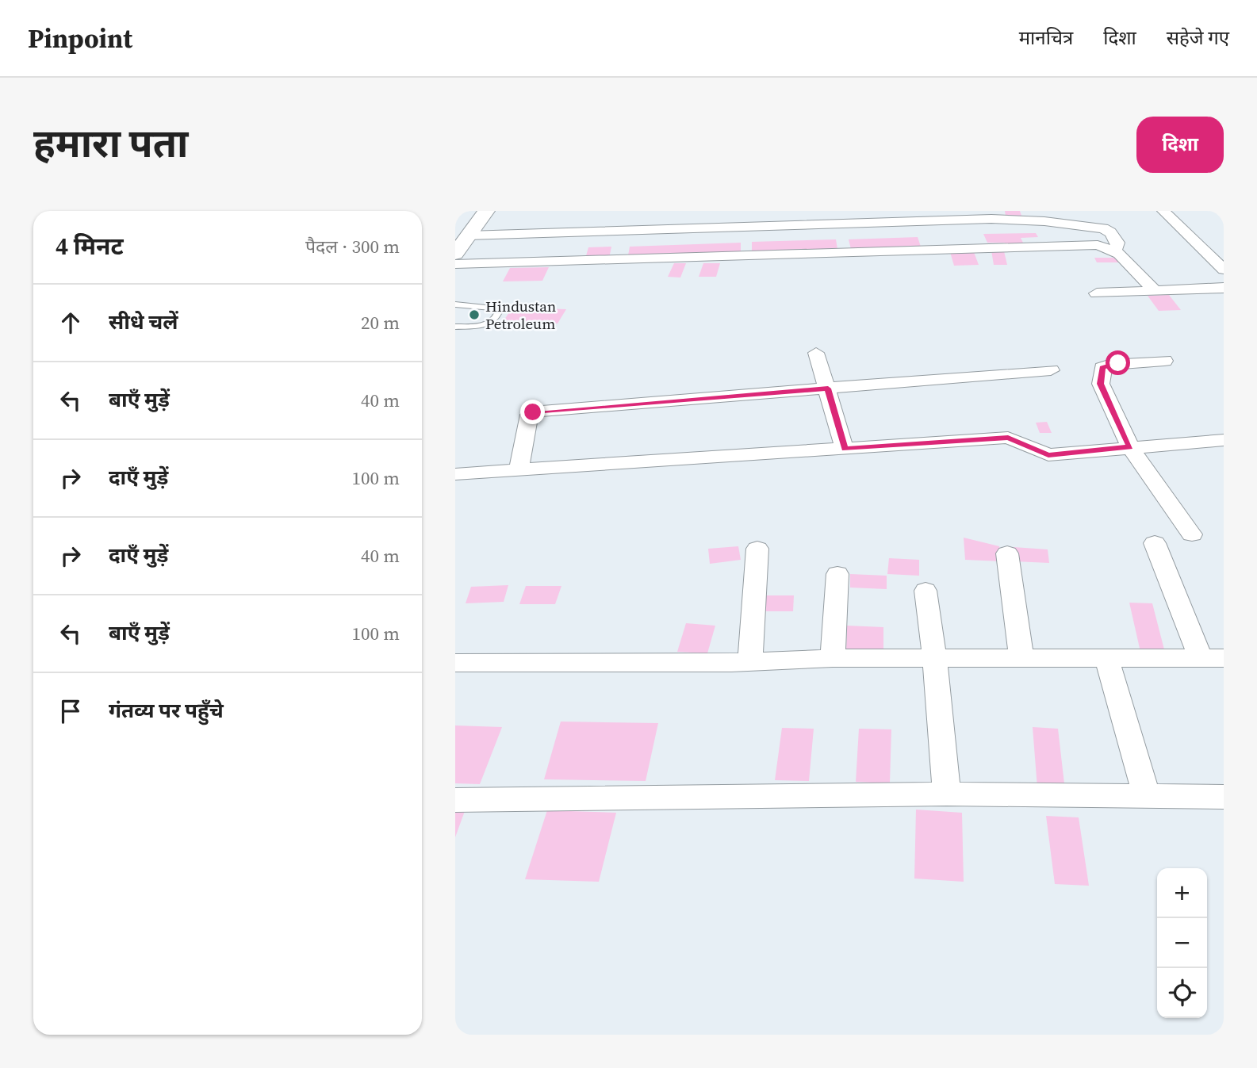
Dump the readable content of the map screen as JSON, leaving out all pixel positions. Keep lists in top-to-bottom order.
{
  "places": ["Hindustan Petroleum"],
  "page": {
    "header": "Pinpoint",
    "nav": ["मानचित्र", "दिशा", "सहेजे गए"],
    "title": "हमारा पता",
    "buttons": "दिशा",
    "heading": ["4 मिनट", "पैदल · 300 m"],
    "list": [
      ["सीधे चलें", "20 m"],
      ["बाएँ मुड़ें", "40 m"],
      ["दाएँ मुड़ें", "100 m"],
      ["दाएँ मुड़ें", "40 m"],
      ["बाएँ मुड़ें", "100 m"],
      "गंतव्य पर पहुँचे"
    ],
    "map_buttons": ["+", "−"]
  }
}
